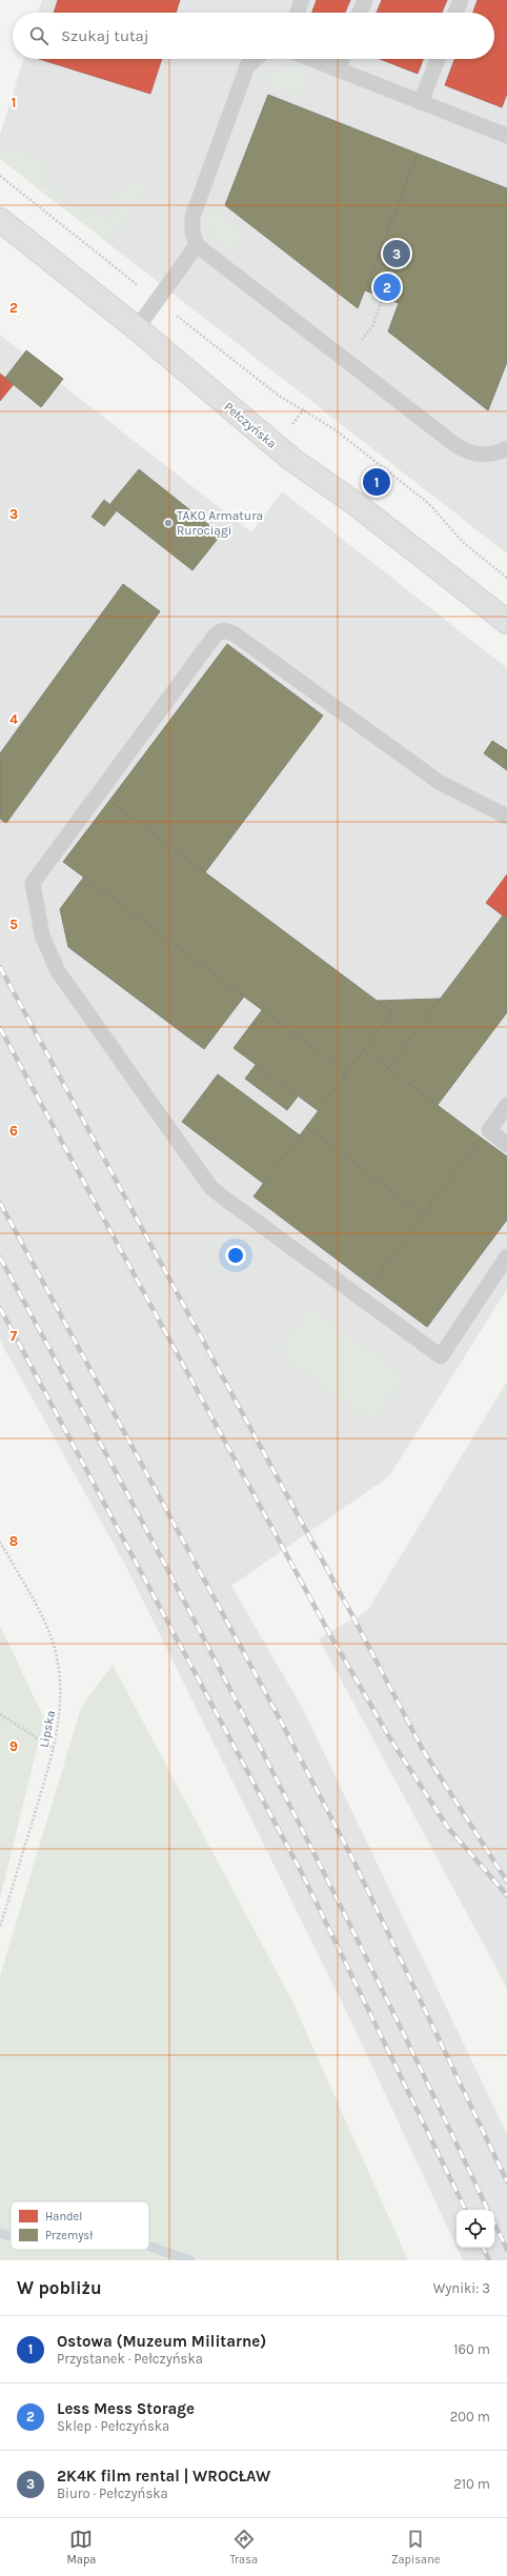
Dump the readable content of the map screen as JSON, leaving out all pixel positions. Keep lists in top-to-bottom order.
{
  "streets": {
    "main road": ["Pełczyńska"],
    "path": ["Lipska"]
  },
  "places": ["TAKO Armatura Rurociągi"],
  "legend": ["Handel", "Przemysł"],
  "page": {
    "search": "Szukaj tutaj",
    "pins": ["3", "2", "1"],
    "heading": ["W pobliżu", "Wyniki: 3"],
    "list": [
      {
        "mark": "1",
        "name": "Ostowa (Muzeum Militarne)",
        "note": "Przystanek · Pełczyńska",
        "value": "160 m"
      },
      {
        "mark": "2",
        "name": "Less Mess Storage",
        "note": "Sklep · Pełczyńska",
        "value": "200 m"
      },
      {
        "mark": "3",
        "name": "2K4K film rental | WROCŁAW",
        "note": "Biuro · Pełczyńska",
        "value": "210 m"
      }
    ],
    "nav": ["Mapa", "Trasa", "Zapisane"]
  },
  "grid": {
    "rows": [
      "1",
      "2",
      "3",
      "4",
      "5",
      "6",
      "7",
      "8",
      "9"
    ]
  }
}
